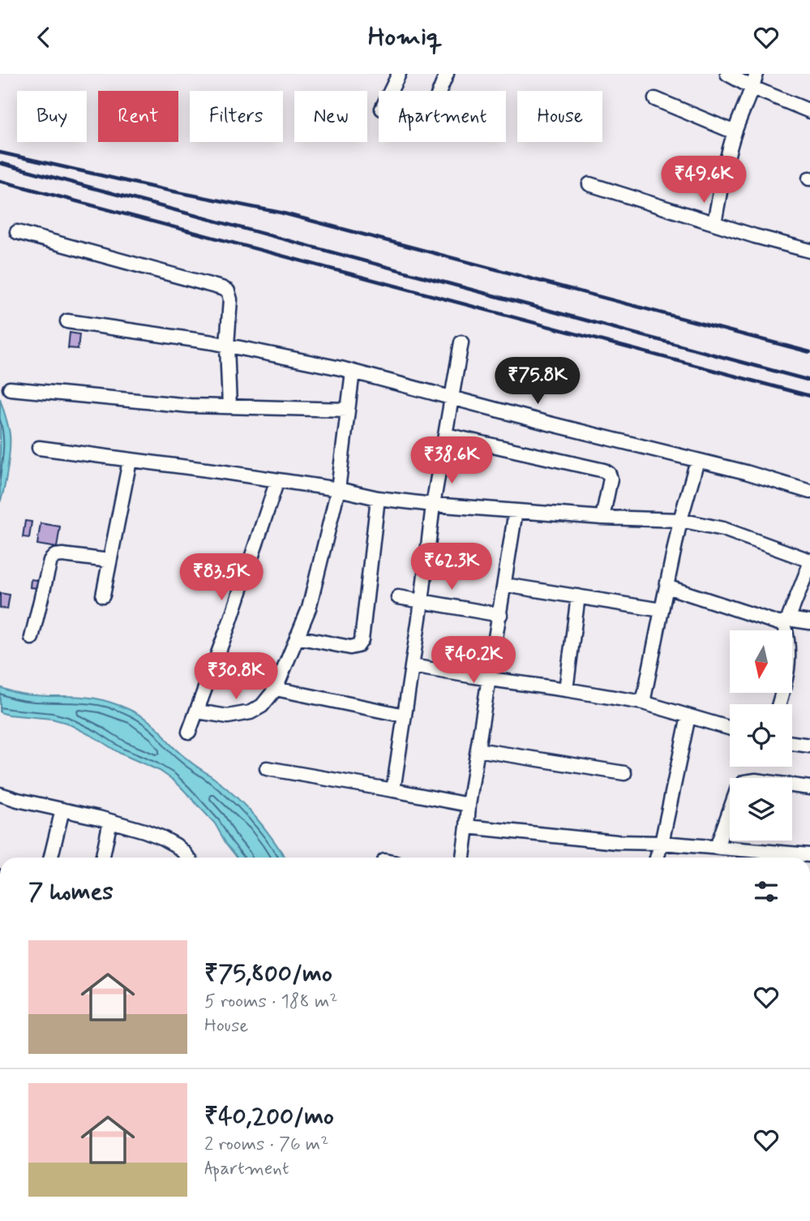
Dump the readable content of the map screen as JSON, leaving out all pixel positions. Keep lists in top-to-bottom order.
{
  "north": "bottom",
  "page": {
    "header": "Homiq",
    "chip": [
      "Buy",
      "Rent",
      "Filters",
      "New",
      "Apartment",
      "House"
    ],
    "price": [
      "₹49.6K",
      "₹75.8K",
      "₹38.6K",
      "₹62.3K",
      "₹83.5K",
      "₹40.2K",
      "₹30.8K"
    ],
    "heading": "7 homes",
    "list": [
      {
        "name": "₹75,800/mo",
        "note": "5 rooms · 188 m² · House"
      },
      {
        "name": "₹40,200/mo",
        "note": "2 rooms · 76 m² · Apartment"
      }
    ]
  }
}
